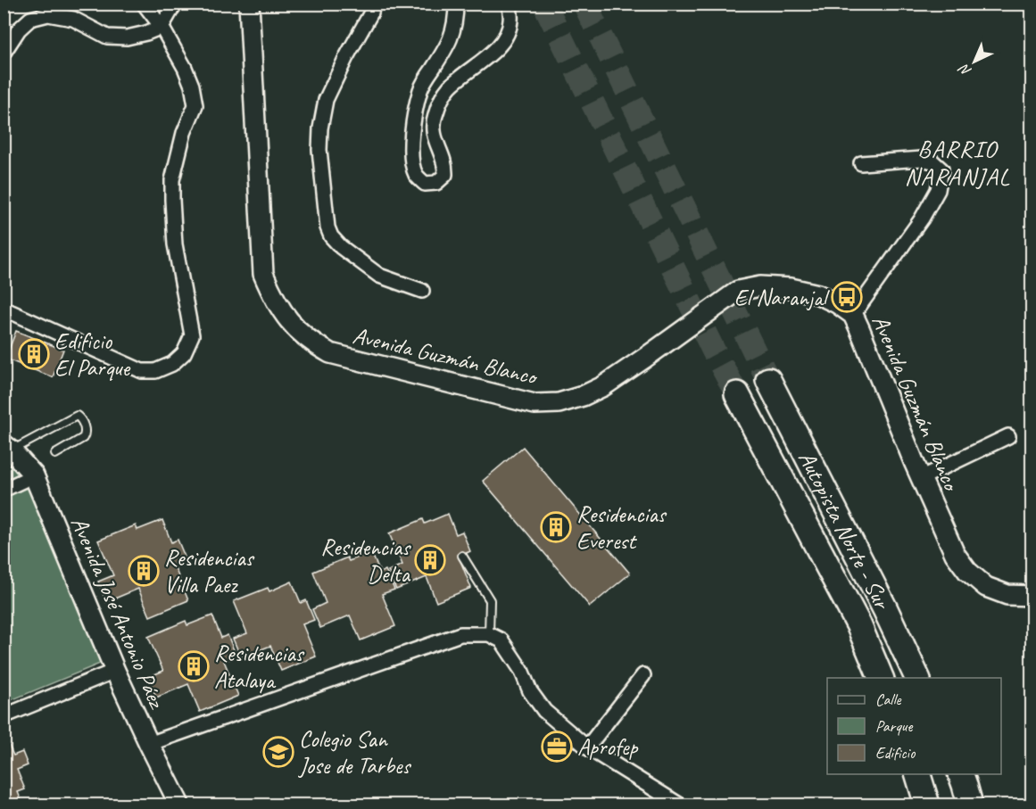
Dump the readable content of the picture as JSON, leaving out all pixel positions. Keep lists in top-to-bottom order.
{
  "streets": {
    "highway": ["Autopista Norte - Sur"],
    "street": ["Avenida Guzmán Blanco", "Avenida José Antonio Páez"]
  },
  "districts": ["BARRIO NARANJAL"],
  "places": {
    "bus stop": ["El Naranjal"],
    "building": [
      "Edificio El Parque",
      "Residencias Everest",
      "Residencias Delta",
      "Residencias Villa Paez",
      "Residencias Atalaya"
    ],
    "office": ["Aprofep"],
    "school or university": ["Colegio San Jose de Tarbes"]
  },
  "legend": ["Calle", "Parque", "Edificio"],
  "north": "bottom left"
}
